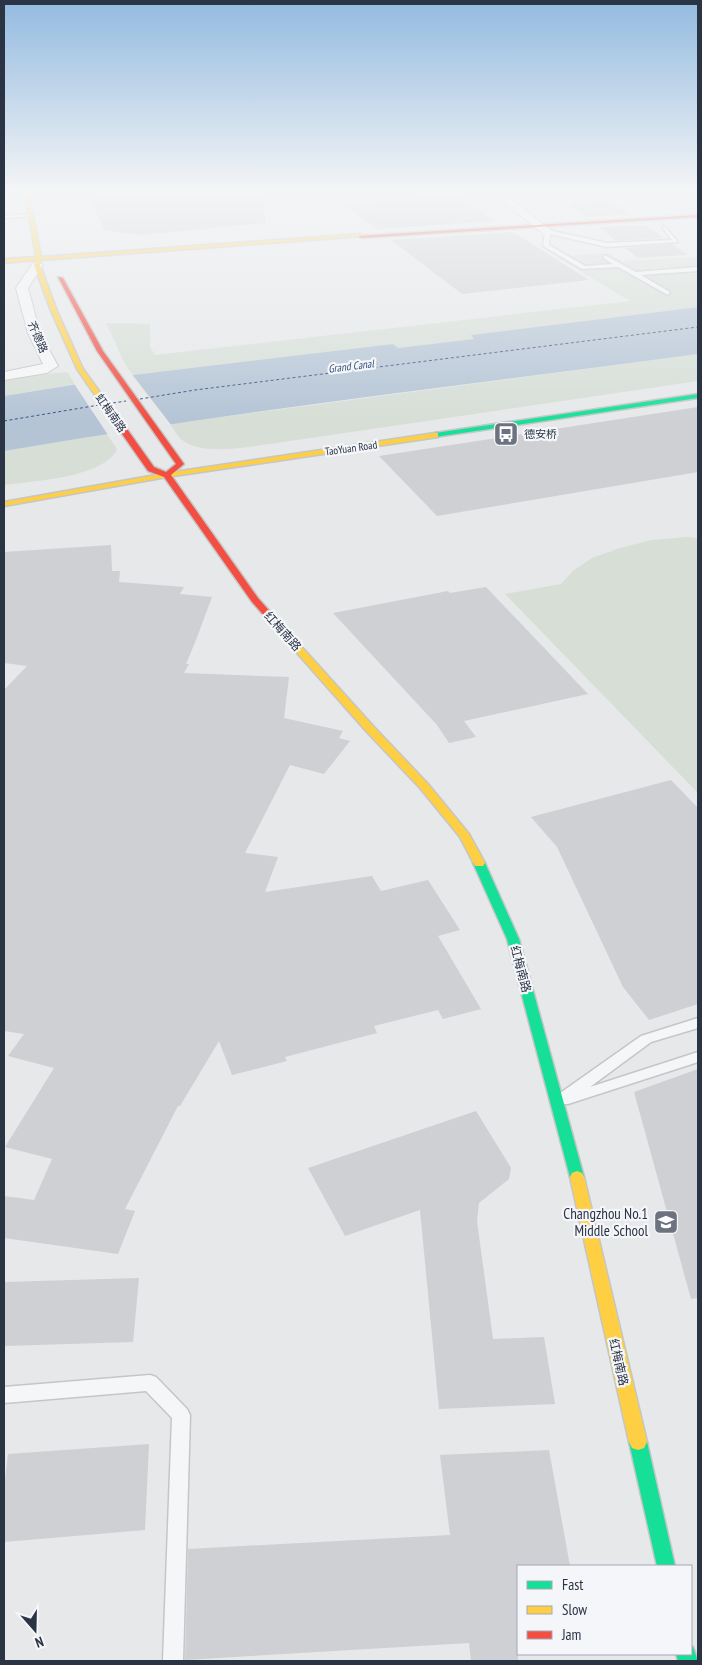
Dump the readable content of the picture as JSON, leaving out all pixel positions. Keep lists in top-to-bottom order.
{
  "streets": {
    "street": [
      "齐德路",
      "虹梅南路",
      "TaoYuan Road",
      "红梅南路"
    ]
  },
  "crossings": [
    ["虹梅南路", "TaoYuan Road"],
    ["TaoYuan Road", "红梅南路"]
  ],
  "water": ["Grand Canal"],
  "places": {
    "bus stop": ["德安桥"],
    "school or university": ["Changzhou No.1 Middle School"]
  },
  "legend": ["Fast", "Slow", "Jam"],
  "north": "bottom"
}
